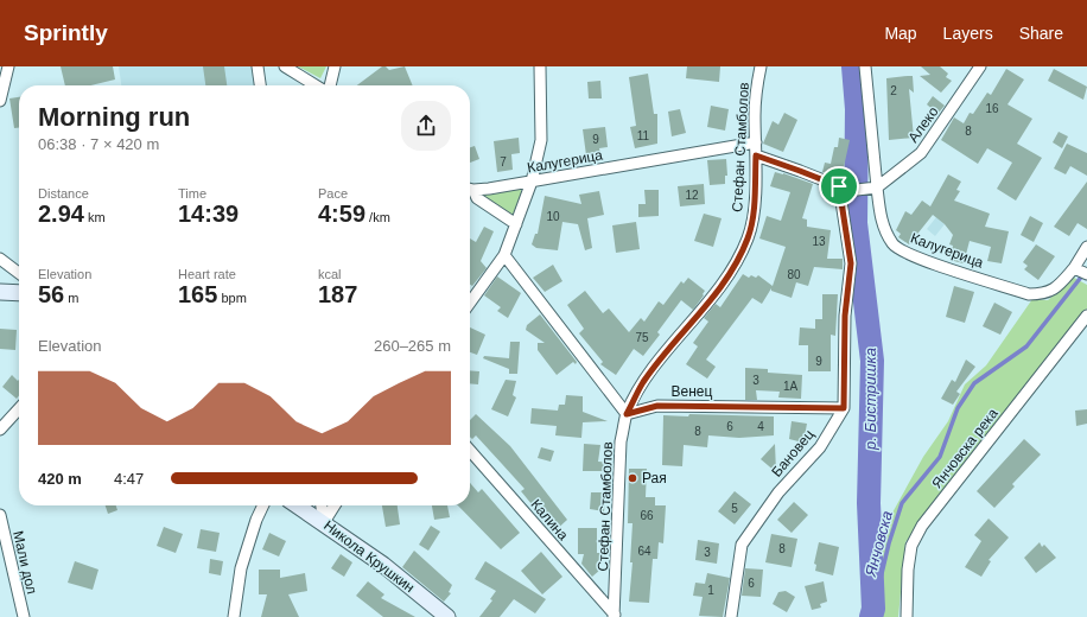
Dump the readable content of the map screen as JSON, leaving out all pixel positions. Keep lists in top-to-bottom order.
{
  "streets": {
    "street": [
      "Алеко",
      "Стефан Стамболов",
      "Калугерица",
      "Венец",
      "Янчовска река",
      "Бановец",
      "Калина",
      "Никола Крушкин",
      "Мали дол"
    ]
  },
  "crossings": [
    ["Алеко", "Калугерица"],
    ["Стефан Стамболов", "Калугерица"],
    ["Стефан Стамболов", "Венец"],
    ["Стефан Стамболов", "Калина"],
    ["Венец", "Бановец"]
  ],
  "water": ["р. Бистришка", "Янчовска"],
  "places": ["Рая"],
  "house_numbers": [
    "2",
    "16",
    "8",
    "11",
    "9",
    "7",
    "12",
    "10",
    "13",
    "80",
    "75",
    "9",
    "3",
    "1А",
    "6",
    "4",
    "8",
    "5",
    "66",
    "8",
    "64",
    "3",
    "6",
    "1"
  ],
  "page": {
    "header": "Sprintly",
    "nav": ["Map", "Layers", "Share"],
    "heading": ["Morning run", "06:38 · 7 × 420 m"],
    "stats": [
      ["Distance", "2.94 km"],
      ["Time", "14:39"],
      ["Pace", "4:59 /km"],
      ["Elevation", "56 m"],
      ["Heart rate", "165 bpm"],
      ["kcal", "187"]
    ],
    "chart": ["Elevation", "260–265 m"],
    "list": [
      {
        "name": "420 m",
        "note": "4:47"
      }
    ]
  }
}
